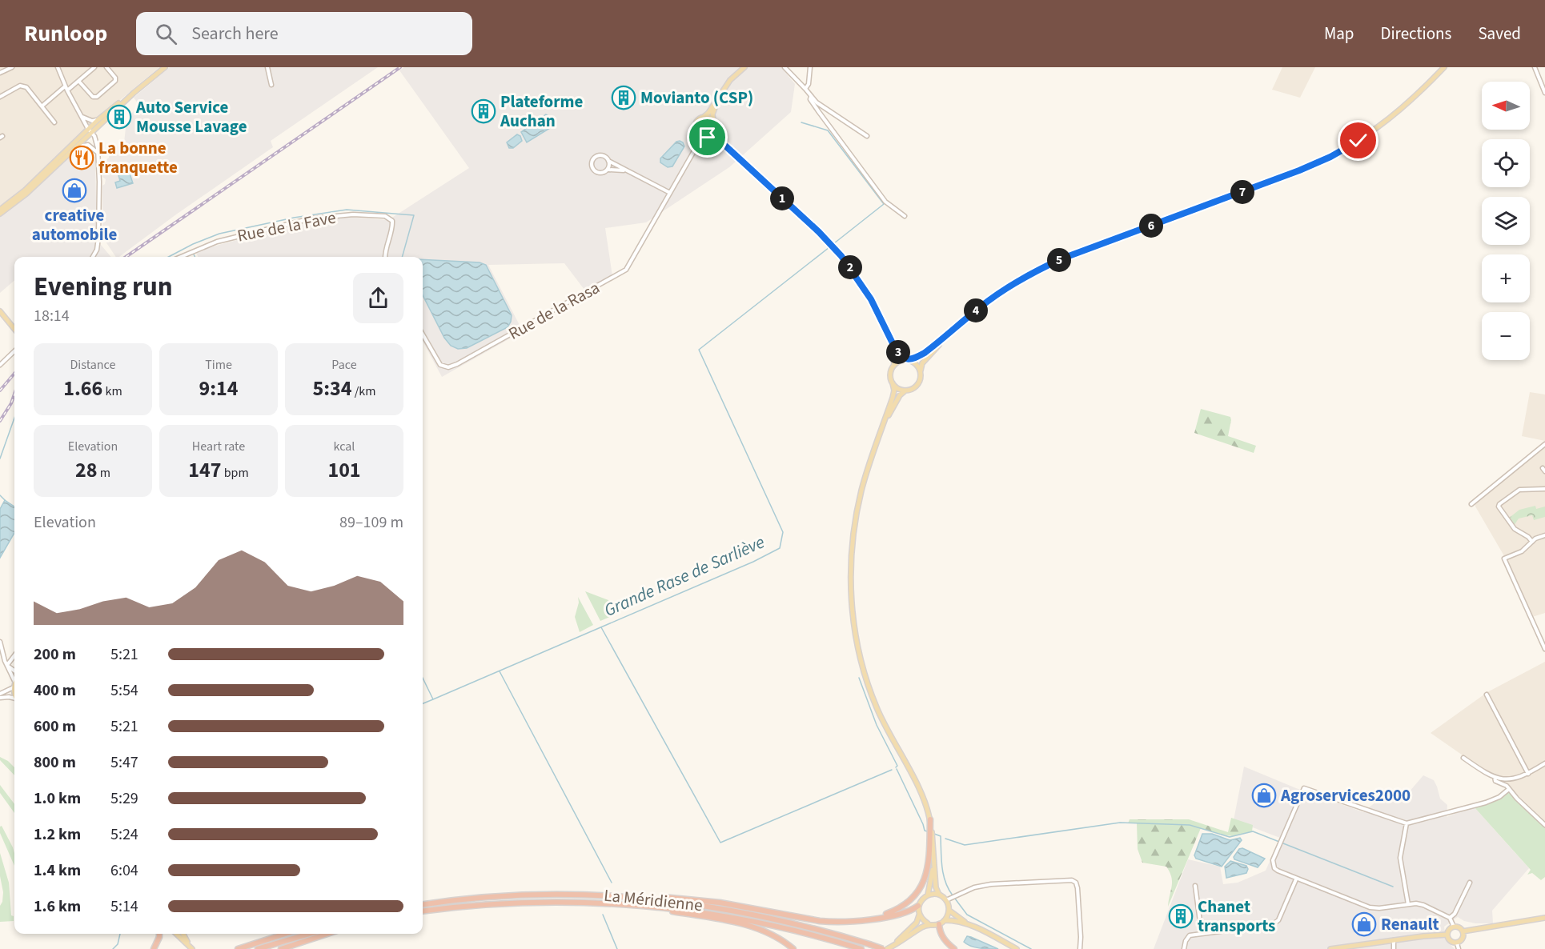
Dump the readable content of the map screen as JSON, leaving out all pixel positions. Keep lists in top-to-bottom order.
{
  "streets": {
    "highway": ["La Méridienne"],
    "street": ["Rue de la Fave", "Rue de la Rasa"]
  },
  "water": ["Grande Rase de Sarliève"],
  "places": {
    "building": [
      "Movianto (CSP)",
      "Plateforme Auchan",
      "Auto Service Mousse Lavage",
      "Chanet transports"
    ],
    "restaurant": ["La bonne franquette"],
    "shop": ["creative automobile", "Agroservices2000", "Renault"]
  },
  "north": "left",
  "page": {
    "header": "Runloop",
    "search": "Search here",
    "nav": ["Map", "Directions", "Saved"],
    "map_buttons": ["+", "−"],
    "pins": [
      "7",
      "1",
      "6",
      "5",
      "2",
      "4",
      "3"
    ],
    "heading": ["Evening run", "18:14"],
    "stats": [
      ["Distance", "1.66 km"],
      ["Time", "9:14"],
      ["Pace", "5:34 /km"],
      ["Elevation", "28 m"],
      ["Heart rate", "147 bpm"],
      ["kcal", "101"]
    ],
    "chart": ["Elevation", "89–109 m"],
    "list": [
      {
        "name": "200 m",
        "note": "5:21"
      },
      {
        "name": "400 m",
        "note": "5:54"
      },
      {
        "name": "600 m",
        "note": "5:21"
      },
      {
        "name": "800 m",
        "note": "5:47"
      },
      {
        "name": "1.0 km",
        "note": "5:29"
      },
      {
        "name": "1.2 km",
        "note": "5:24"
      },
      {
        "name": "1.4 km",
        "note": "6:04"
      },
      {
        "name": "1.6 km",
        "note": "5:14"
      }
    ]
  }
}
